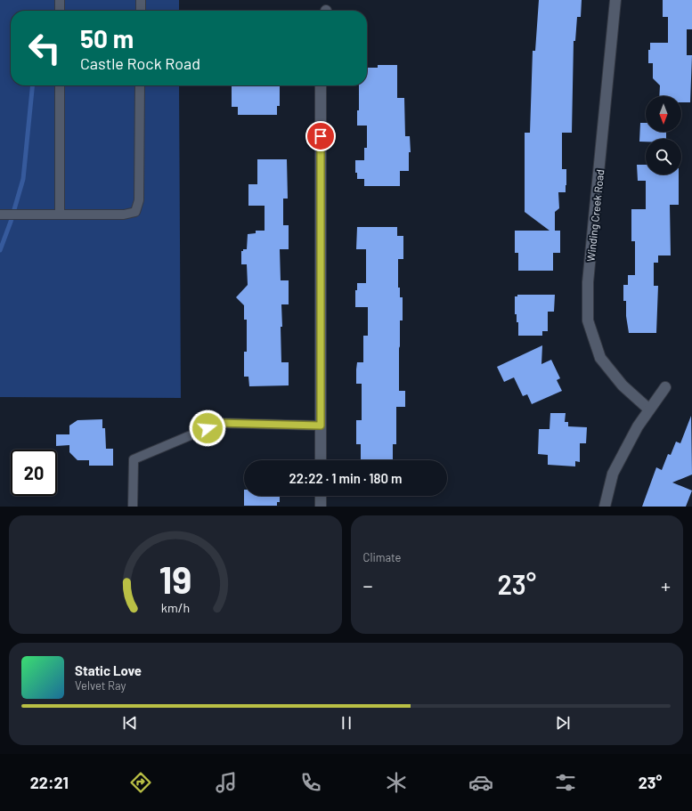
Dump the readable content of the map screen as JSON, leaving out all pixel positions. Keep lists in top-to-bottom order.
{
  "streets": {
    "street": ["Winding Creek Road"]
  },
  "north": "bottom",
  "page": {
    "turn": ["50 m", "Castle Rock Road"],
    "limit": "20",
    "trip": "22:22 · 1 min · 180 m",
    "tile": "Climate",
    "heat": ["−", "23°", "+"],
    "song": ["Static Love", "Velvet Ray"],
    "tabs": ["22:21", "23°"],
    "gauge": ["19", "km/h"]
  }
}
